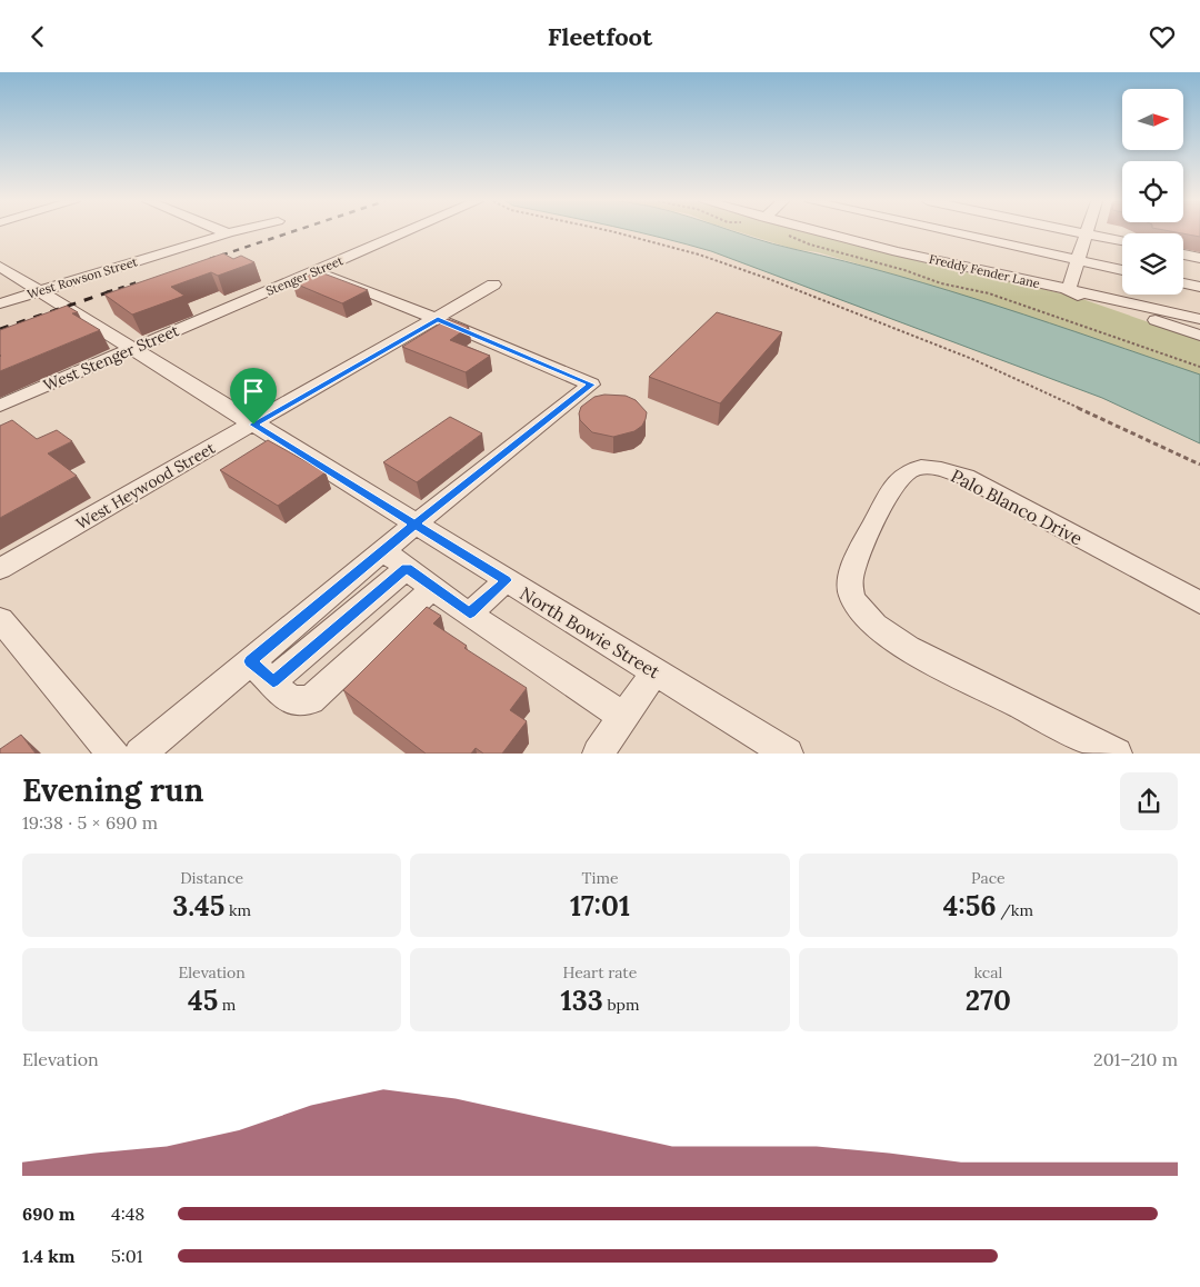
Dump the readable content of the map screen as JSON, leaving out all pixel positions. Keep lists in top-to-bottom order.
{
  "streets": {
    "street": [
      "Freddy Fender Lane",
      "Stenger Street",
      "West Rowson Street",
      "West Stenger Street",
      "West Heywood Street",
      "Palo Blanco Drive",
      "North Bowie Street"
    ]
  },
  "crossings": [
    ["Stenger Street", "West Stenger Street"],
    ["West Rowson Street", "North Bowie Street"],
    ["West Stenger Street", "North Bowie Street"],
    ["West Heywood Street", "North Bowie Street"]
  ],
  "north": "right",
  "page": {
    "header": "Fleetfoot",
    "heading": ["Evening run", "19:38 · 5 × 690 m"],
    "stats": [
      ["Distance", "3.45 km"],
      ["Time", "17:01"],
      ["Pace", "4:56 /km"],
      ["Elevation", "45 m"],
      ["Heart rate", "133 bpm"],
      ["kcal", "270"]
    ],
    "chart": ["Elevation", "201–210 m"],
    "list": [
      {
        "name": "690 m",
        "note": "4:48"
      },
      {
        "name": "1.4 km",
        "note": "5:01"
      }
    ]
  }
}
